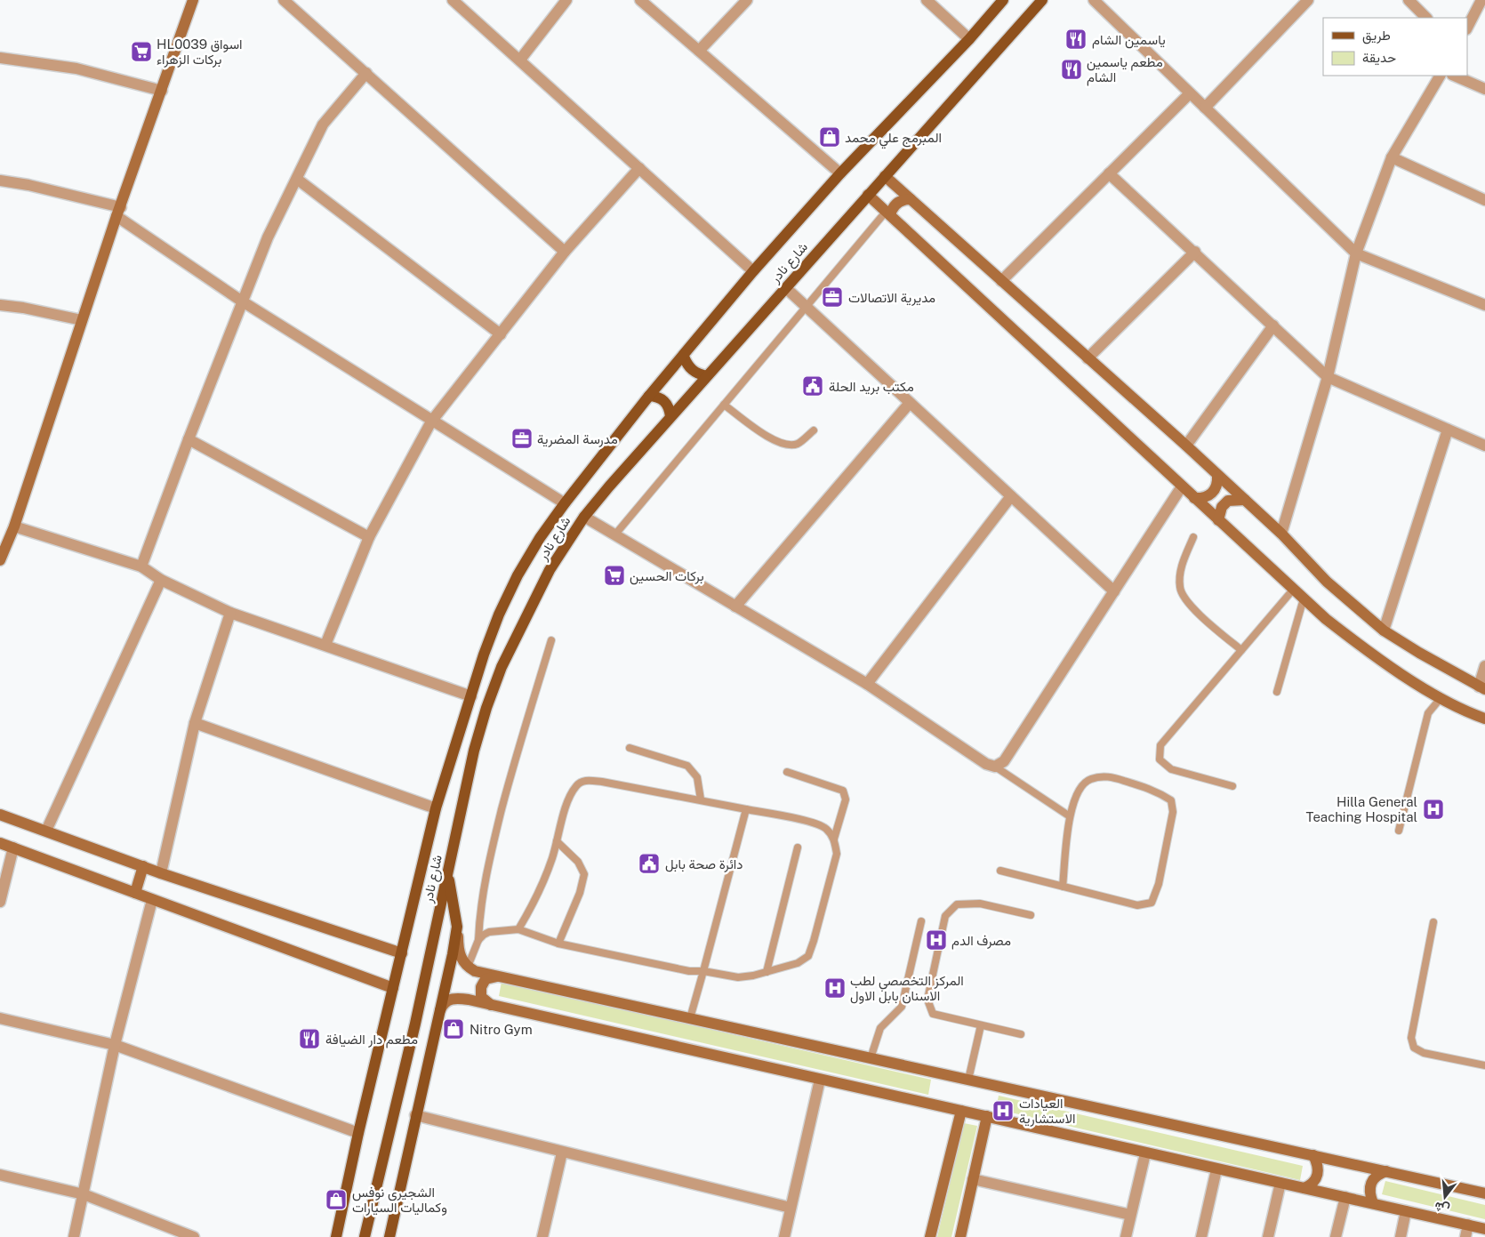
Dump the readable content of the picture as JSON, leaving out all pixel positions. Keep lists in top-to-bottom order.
{
  "streets": {
    "main road": ["شارع نادر"]
  },
  "places": {
    "restaurant": ["ياسمين الشام", "مطعم ياسمين الشام", "مطعم دار الضيافة"],
    "supermarket": ["HL0039 اسواق بركات الزهراء", "بركات الحسين"],
    "shop": ["المبرمج علي محمد", "Nitro Gym", "الشجيري نوفس وكماليات السيارات"],
    "office": ["مديرية الاتصالات", "مدرسة المضرية"],
    "public building": ["مكتب بريد الحلة", "دائرة صحة بابل"],
    "hospital": [
      "Hilla General Teaching Hospital",
      "مصرف الدم",
      "المركز التخصصي لطب الاسنان بابل الاول",
      "العيادات الاستشارية"
    ]
  },
  "legend": ["طريق", "حديقة"],
  "north": "bottom"
}
